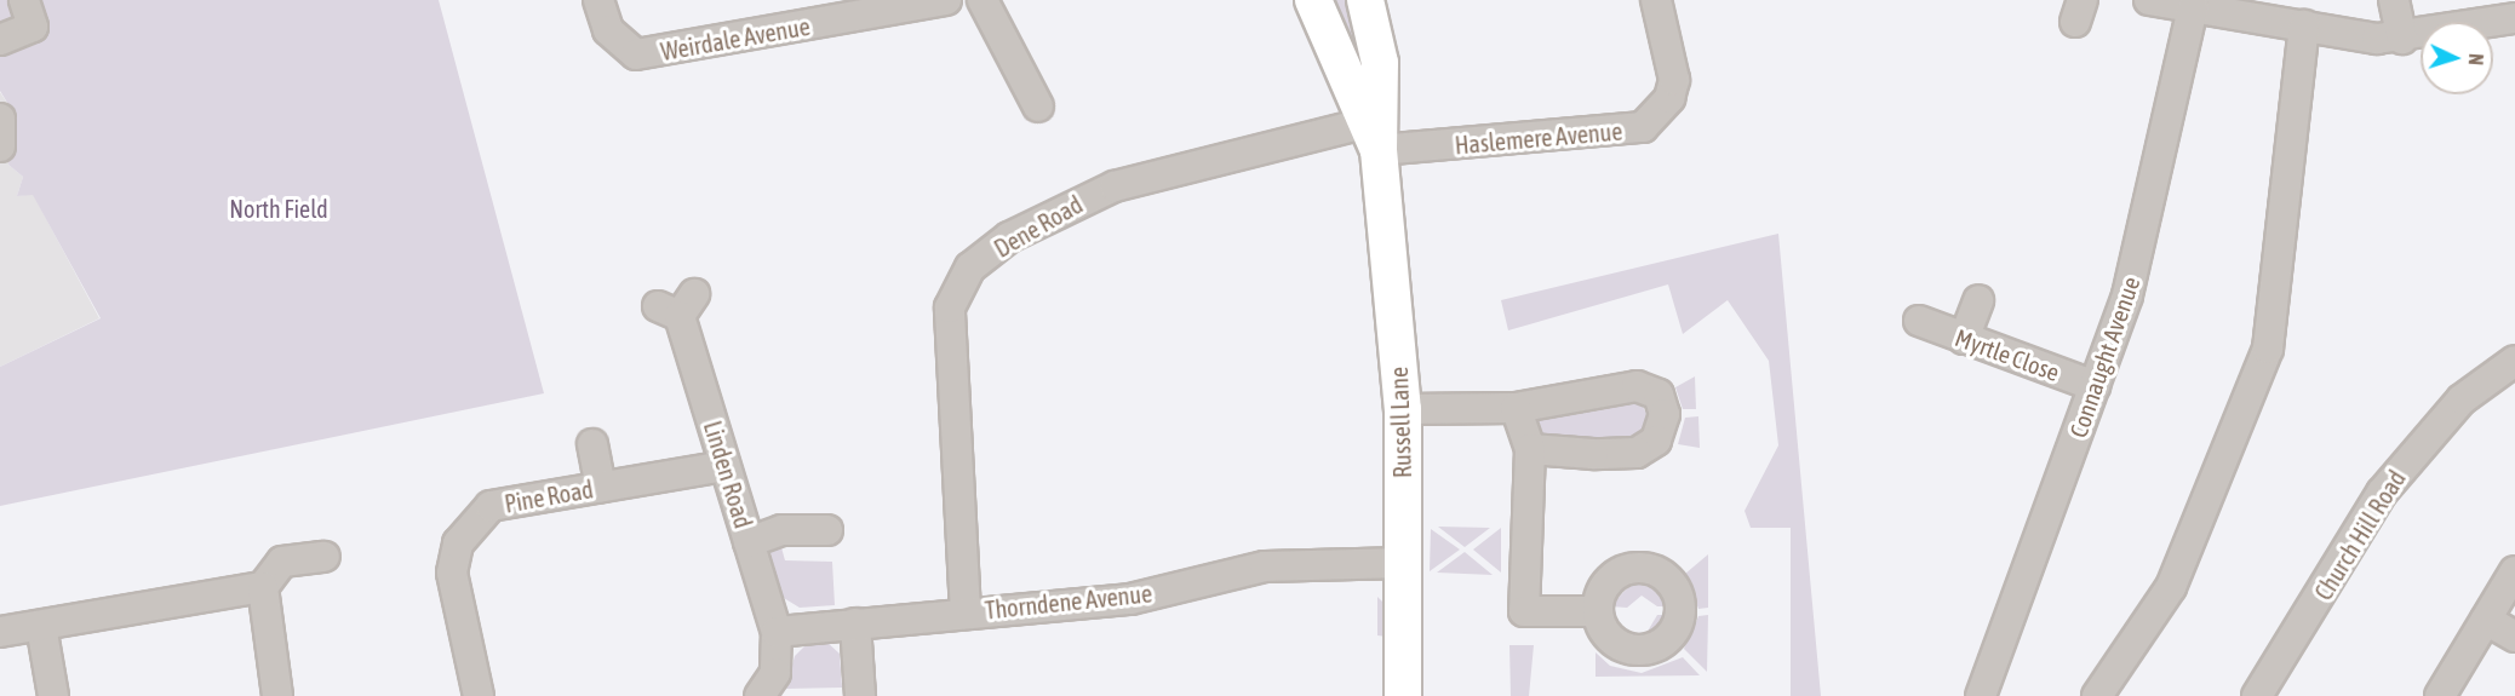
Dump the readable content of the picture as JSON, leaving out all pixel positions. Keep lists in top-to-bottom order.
{
  "streets": {
    "main road": ["Russell Lane"],
    "street": [
      "Weirdale Avenue",
      "Haslemere Avenue",
      "Dene Road",
      "Myrtle Close",
      "Connaught Avenue",
      "Linden Road",
      "Pine Road",
      "Church Hill Road",
      "Thorndene Avenue"
    ]
  },
  "crossings": [
    ["Haslemere Avenue", "Dene Road"],
    ["Haslemere Avenue", "Russell Lane"],
    ["Dene Road", "Russell Lane"],
    ["Dene Road", "Thorndene Avenue"],
    ["Myrtle Close", "Connaught Avenue"],
    ["Russell Lane", "Thorndene Avenue"],
    ["Linden Road", "Pine Road"],
    ["Linden Road", "Thorndene Avenue"]
  ],
  "parks": ["North Field"],
  "north": "right"
}
